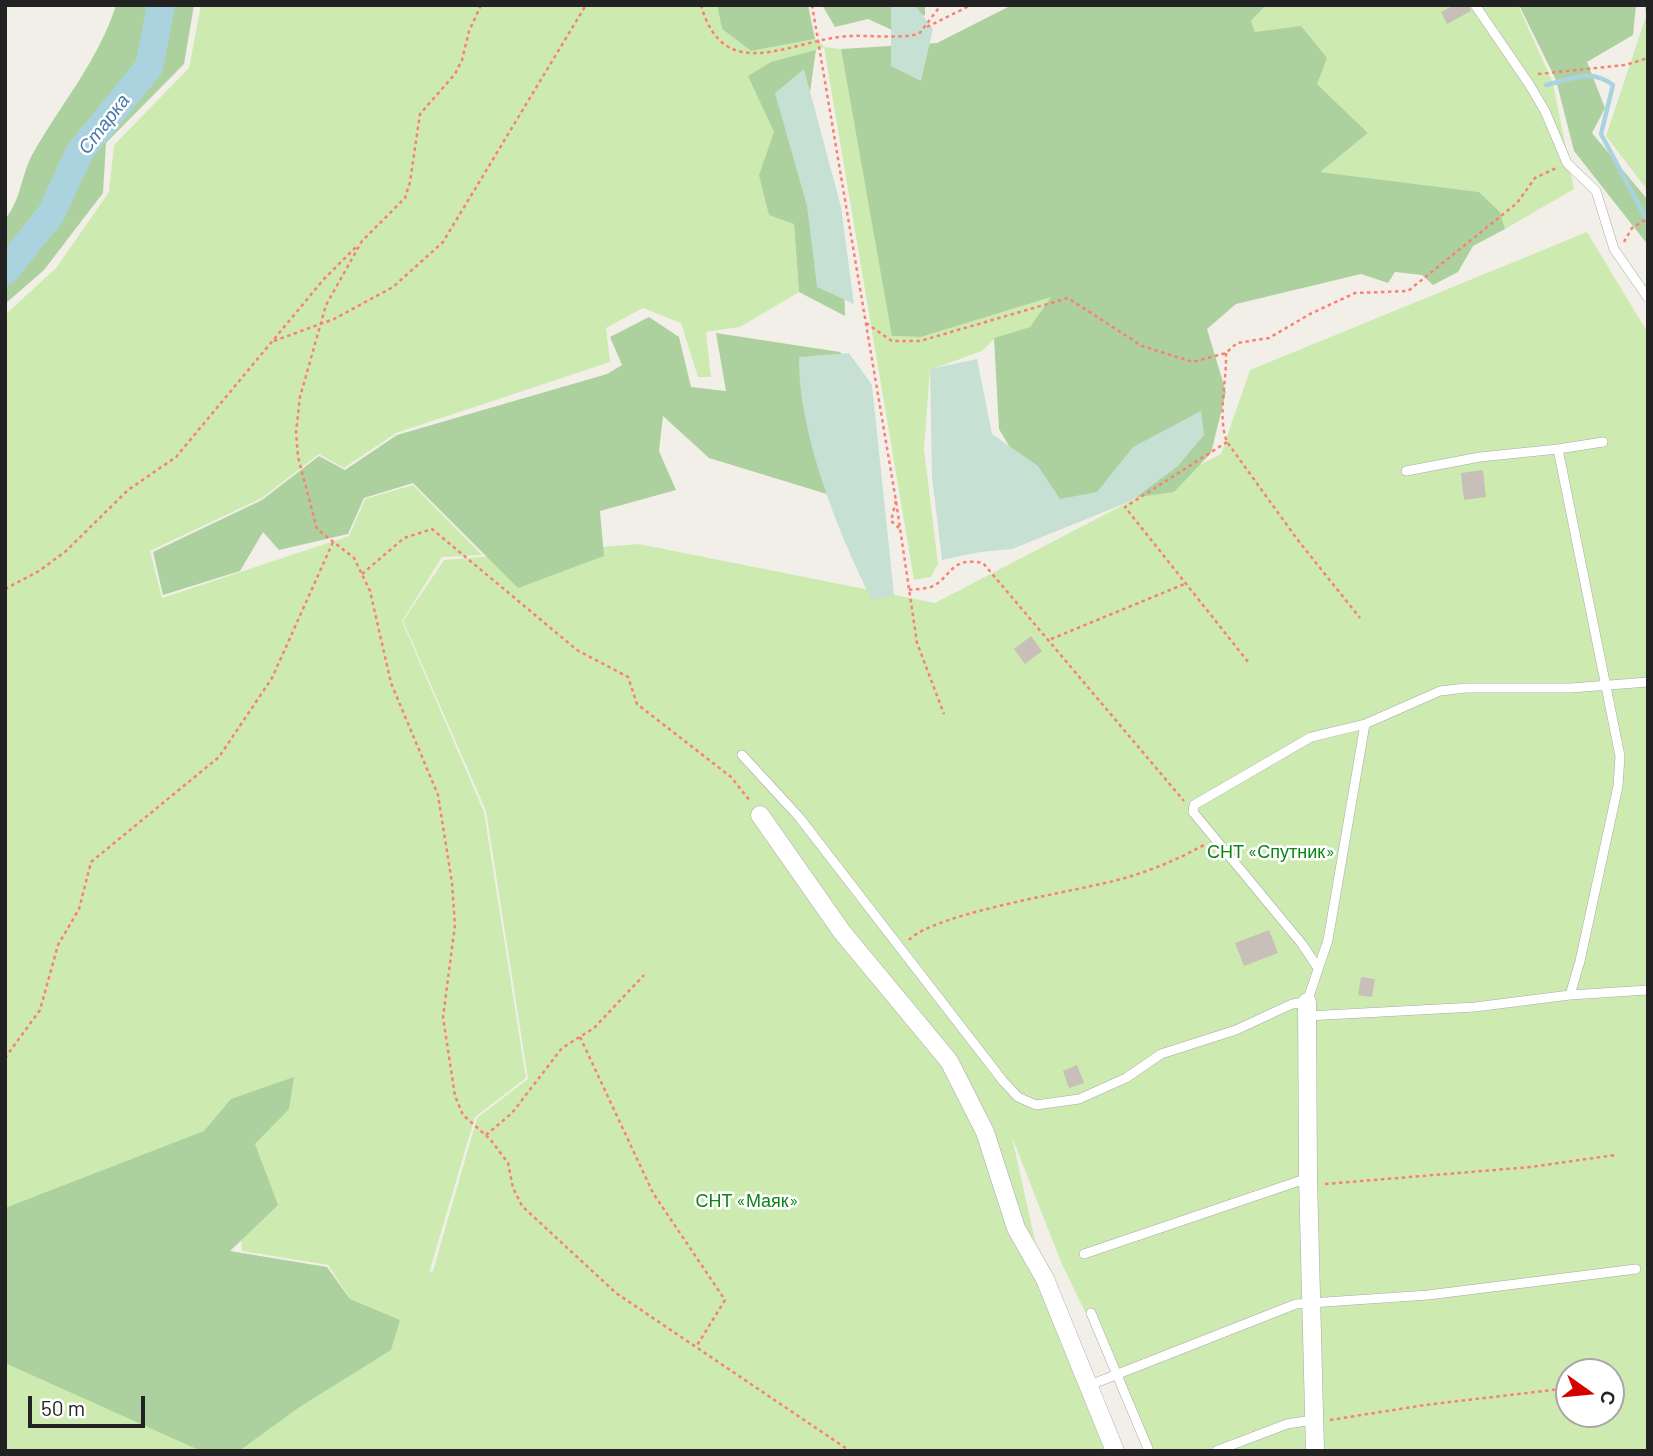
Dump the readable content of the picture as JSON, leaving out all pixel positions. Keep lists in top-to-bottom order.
{
  "water": ["Старка"],
  "parks": ["СНТ «Спутник»", "СНТ «Маяк»"],
  "scale_bar": "50 m",
  "north": "right"
}
